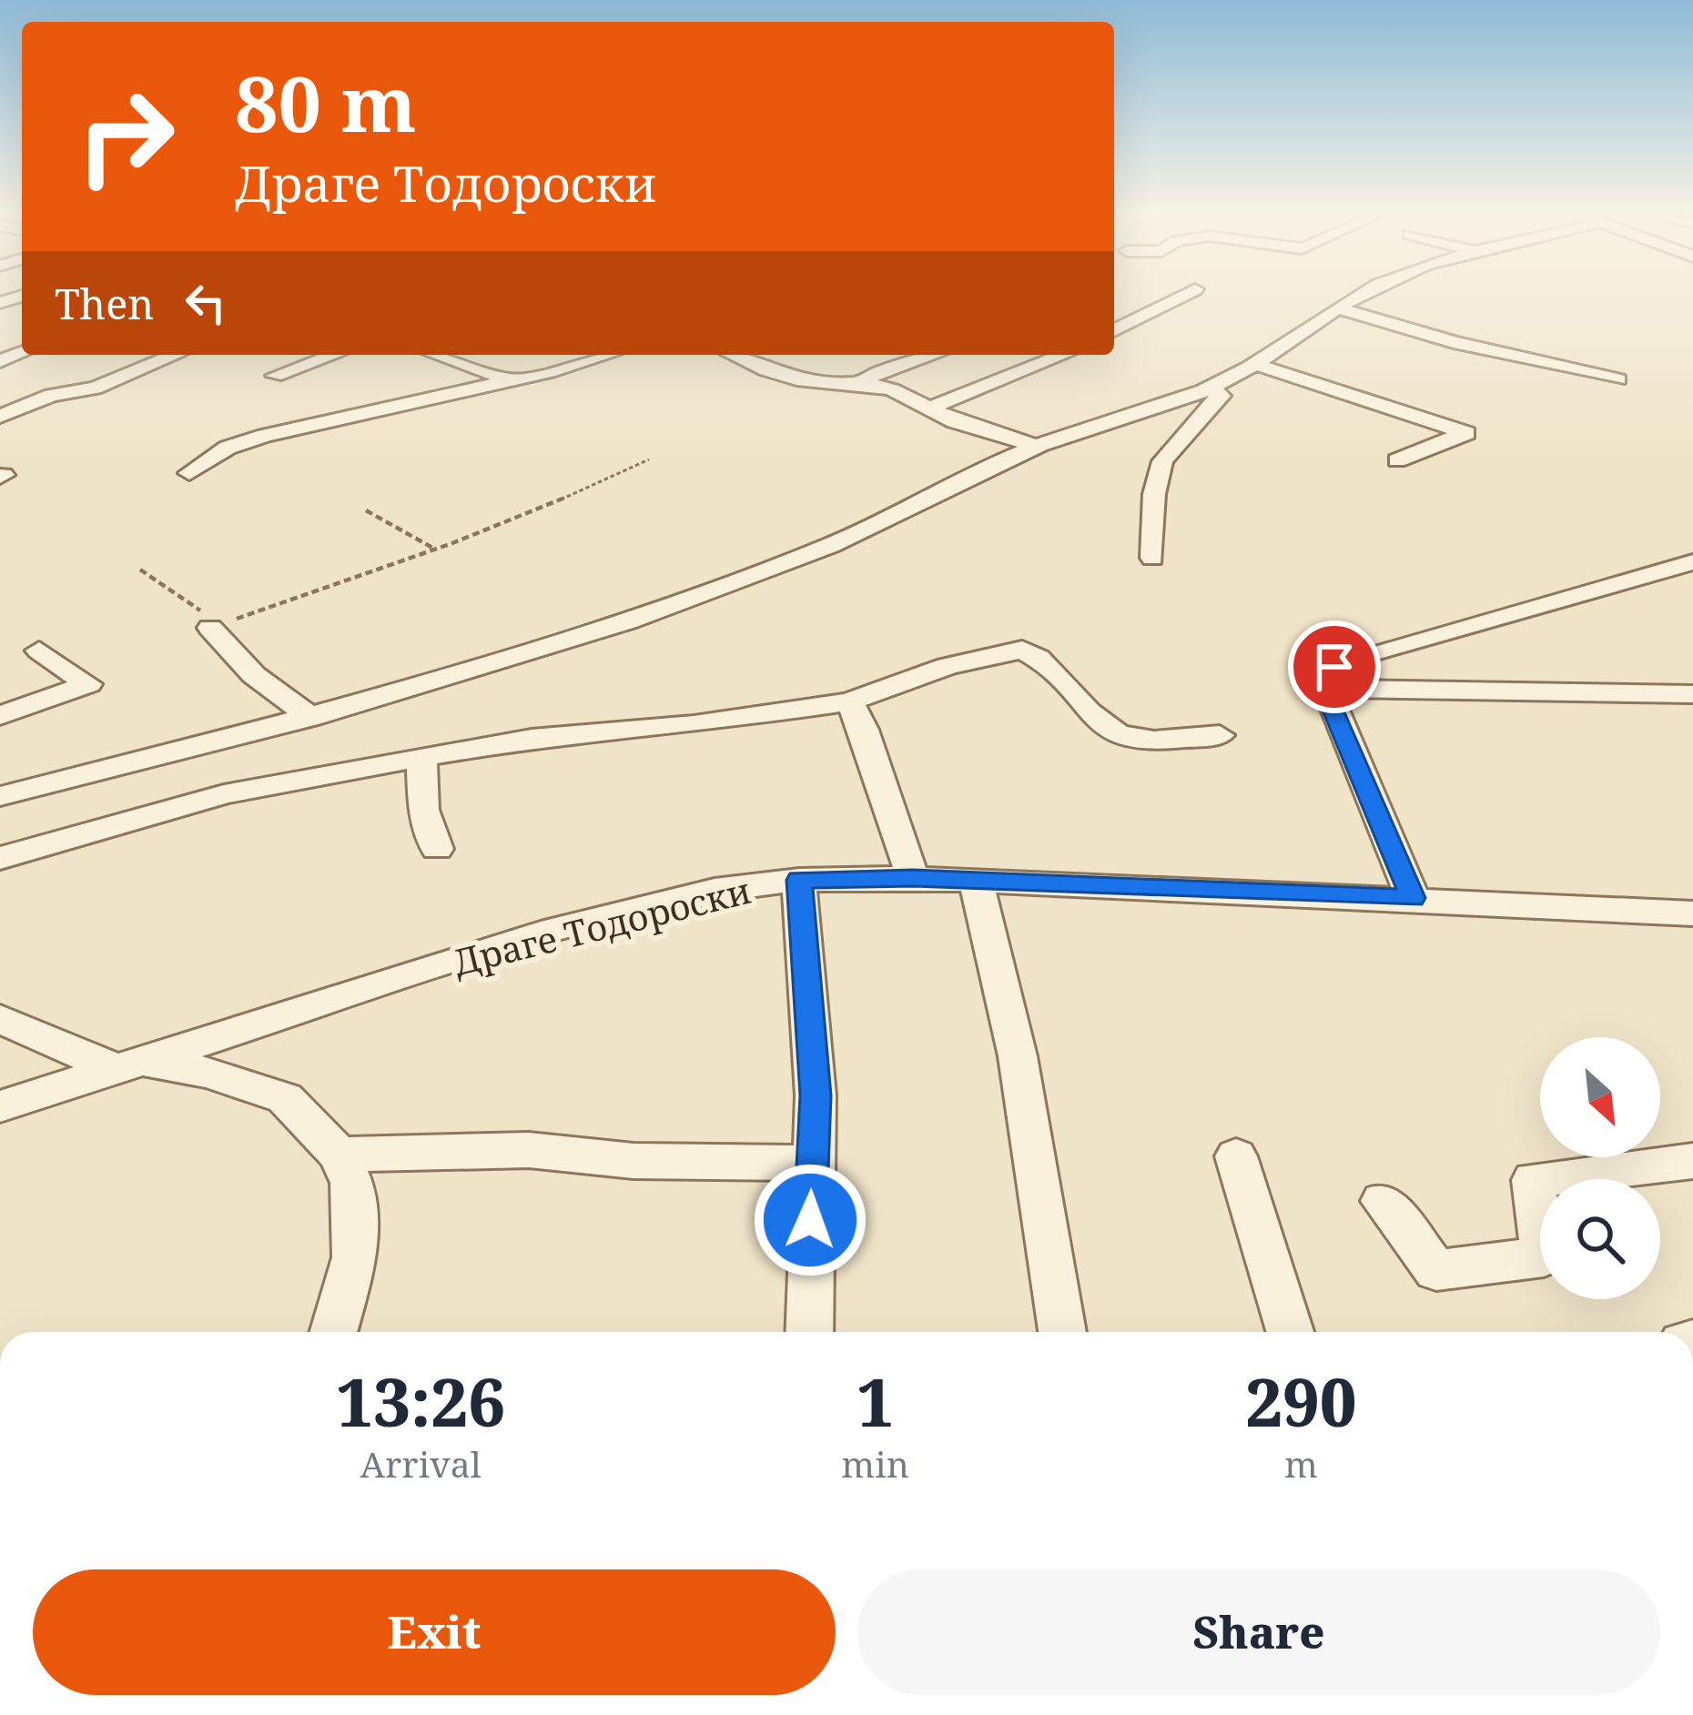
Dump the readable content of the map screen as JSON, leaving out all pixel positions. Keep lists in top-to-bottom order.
{
  "streets": {
    "street": ["Драге Тодороски"]
  },
  "north": "bottom right",
  "page": {
    "turn": ["80 m", "Драге Тодороски"],
    "then": "Then",
    "eta": [
      "13:26",
      "Arrival",
      "1",
      "min",
      "290",
      "m"
    ],
    "buttons": ["Exit", "Share"]
  }
}
